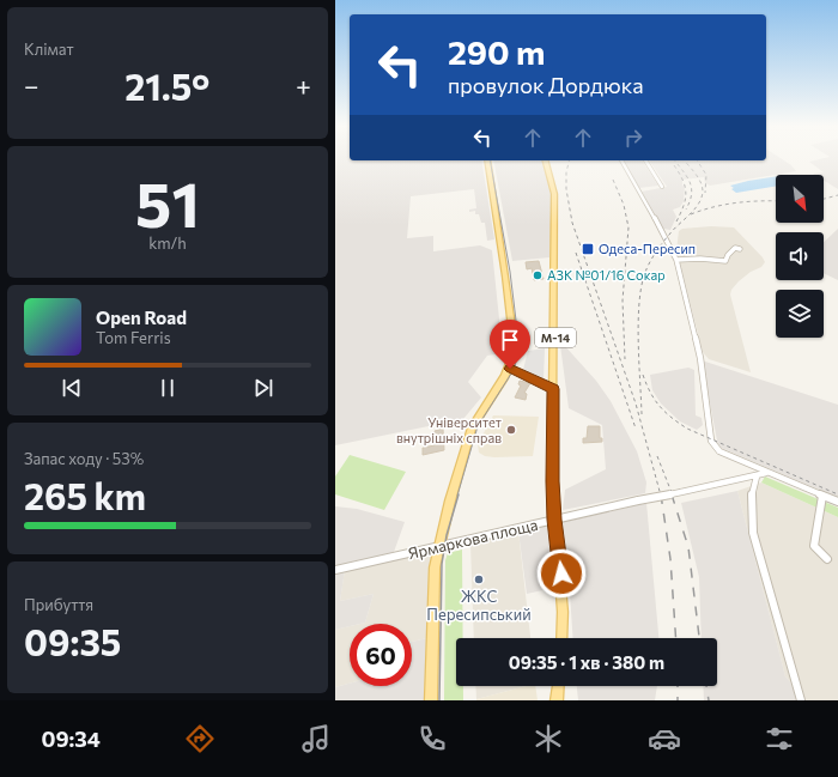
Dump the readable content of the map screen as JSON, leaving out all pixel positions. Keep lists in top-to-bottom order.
{
  "streets": {
    "main road": ["М-14"],
    "street": ["Ярмаркова площа"]
  },
  "crossings": [
    ["М-14", "Ярмаркова площа"]
  ],
  "places": {
    "transit": ["Одеса-Пересип"],
    "other": ["АЗК №01/16 Сокар", "Університет внутрішніх справ", "ЖКС Пересипський"]
  },
  "north": "bottom right",
  "page": {
    "tile": [
      "Клімат",
      ["51", "km/h"],
      ["Запас ходу · 53%", "265 km"],
      ["Прибуття", "09:35"]
    ],
    "turn": ["290 m", "провулок Дордюка"],
    "heat": ["−", "21.5°", "+"],
    "song": ["Open Road", "Tom Ferris"],
    "limit": "60",
    "trip": "09:35 · 1 хв · 380 m",
    "tabs": "09:34"
  }
}
